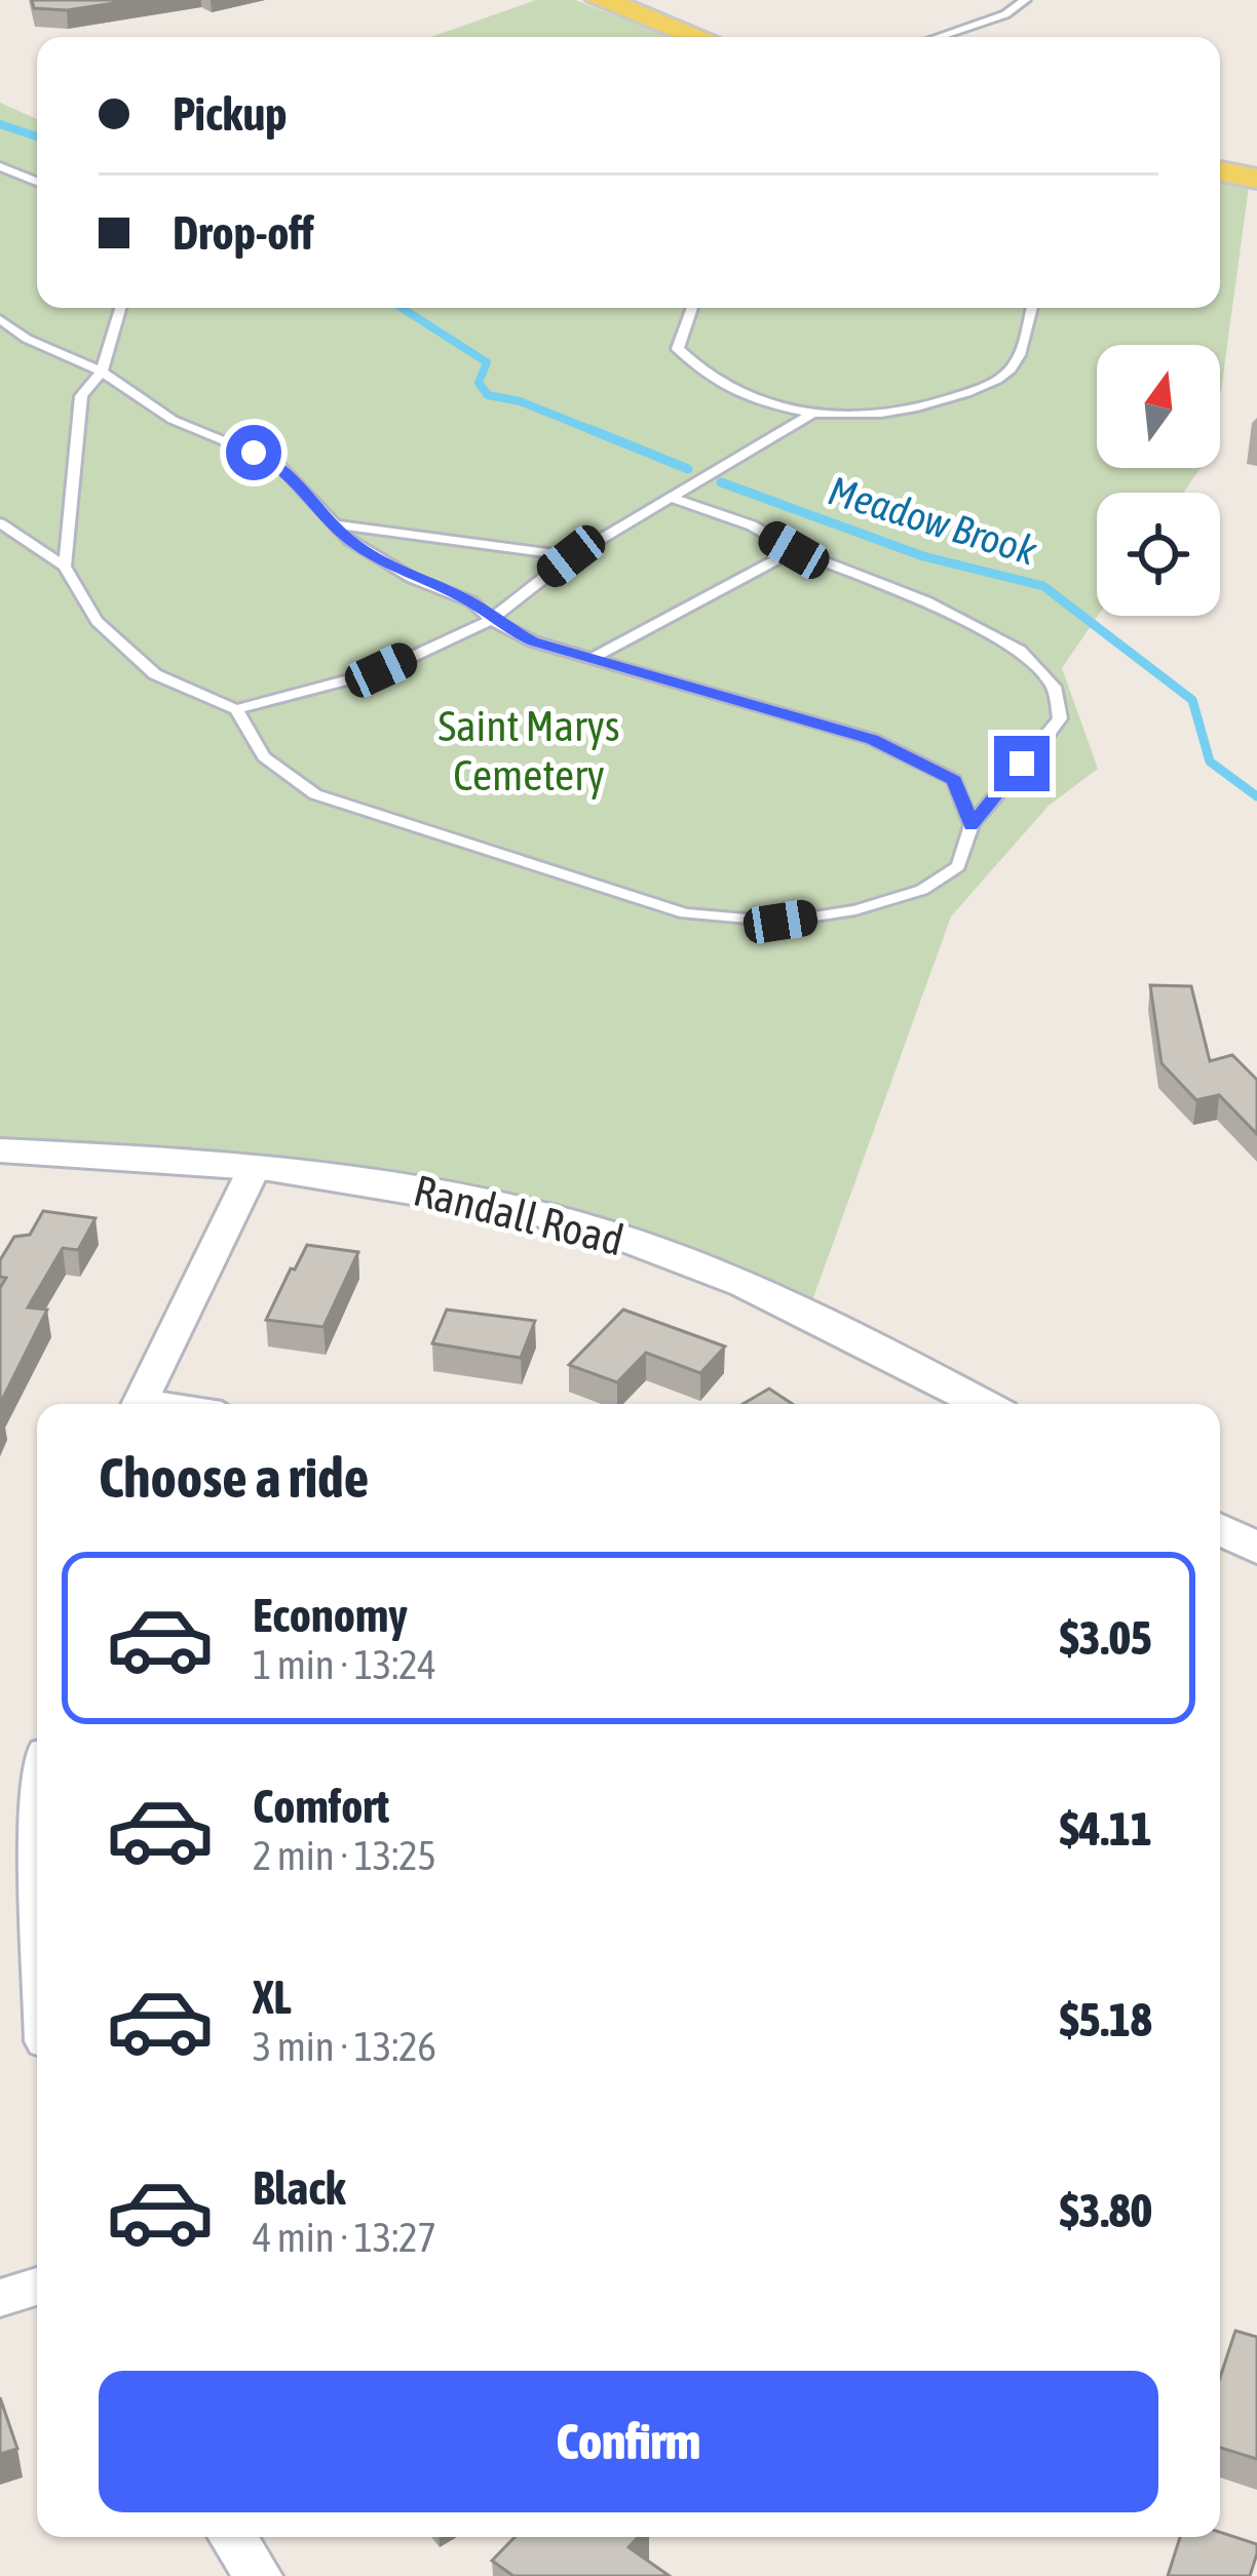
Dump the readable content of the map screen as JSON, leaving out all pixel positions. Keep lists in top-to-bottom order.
{
  "streets": {
    "street": ["Randall Road"]
  },
  "water": ["Meadow Brook"],
  "parks": ["Saint Marys Cemetery"],
  "north": "top",
  "page": {
    "banner": ["Pickup", "Drop-off"],
    "heading": "Choose a ride",
    "list": [
      {
        "name": "Economy",
        "note": "1 min · 13:24",
        "value": "$3.05"
      },
      {
        "name": "Comfort",
        "note": "2 min · 13:25",
        "value": "$4.11"
      },
      {
        "name": "XL",
        "note": "3 min · 13:26",
        "value": "$5.18"
      },
      {
        "name": "Black",
        "note": "4 min · 13:27",
        "value": "$3.80"
      }
    ],
    "buttons": "Confirm"
  }
}
